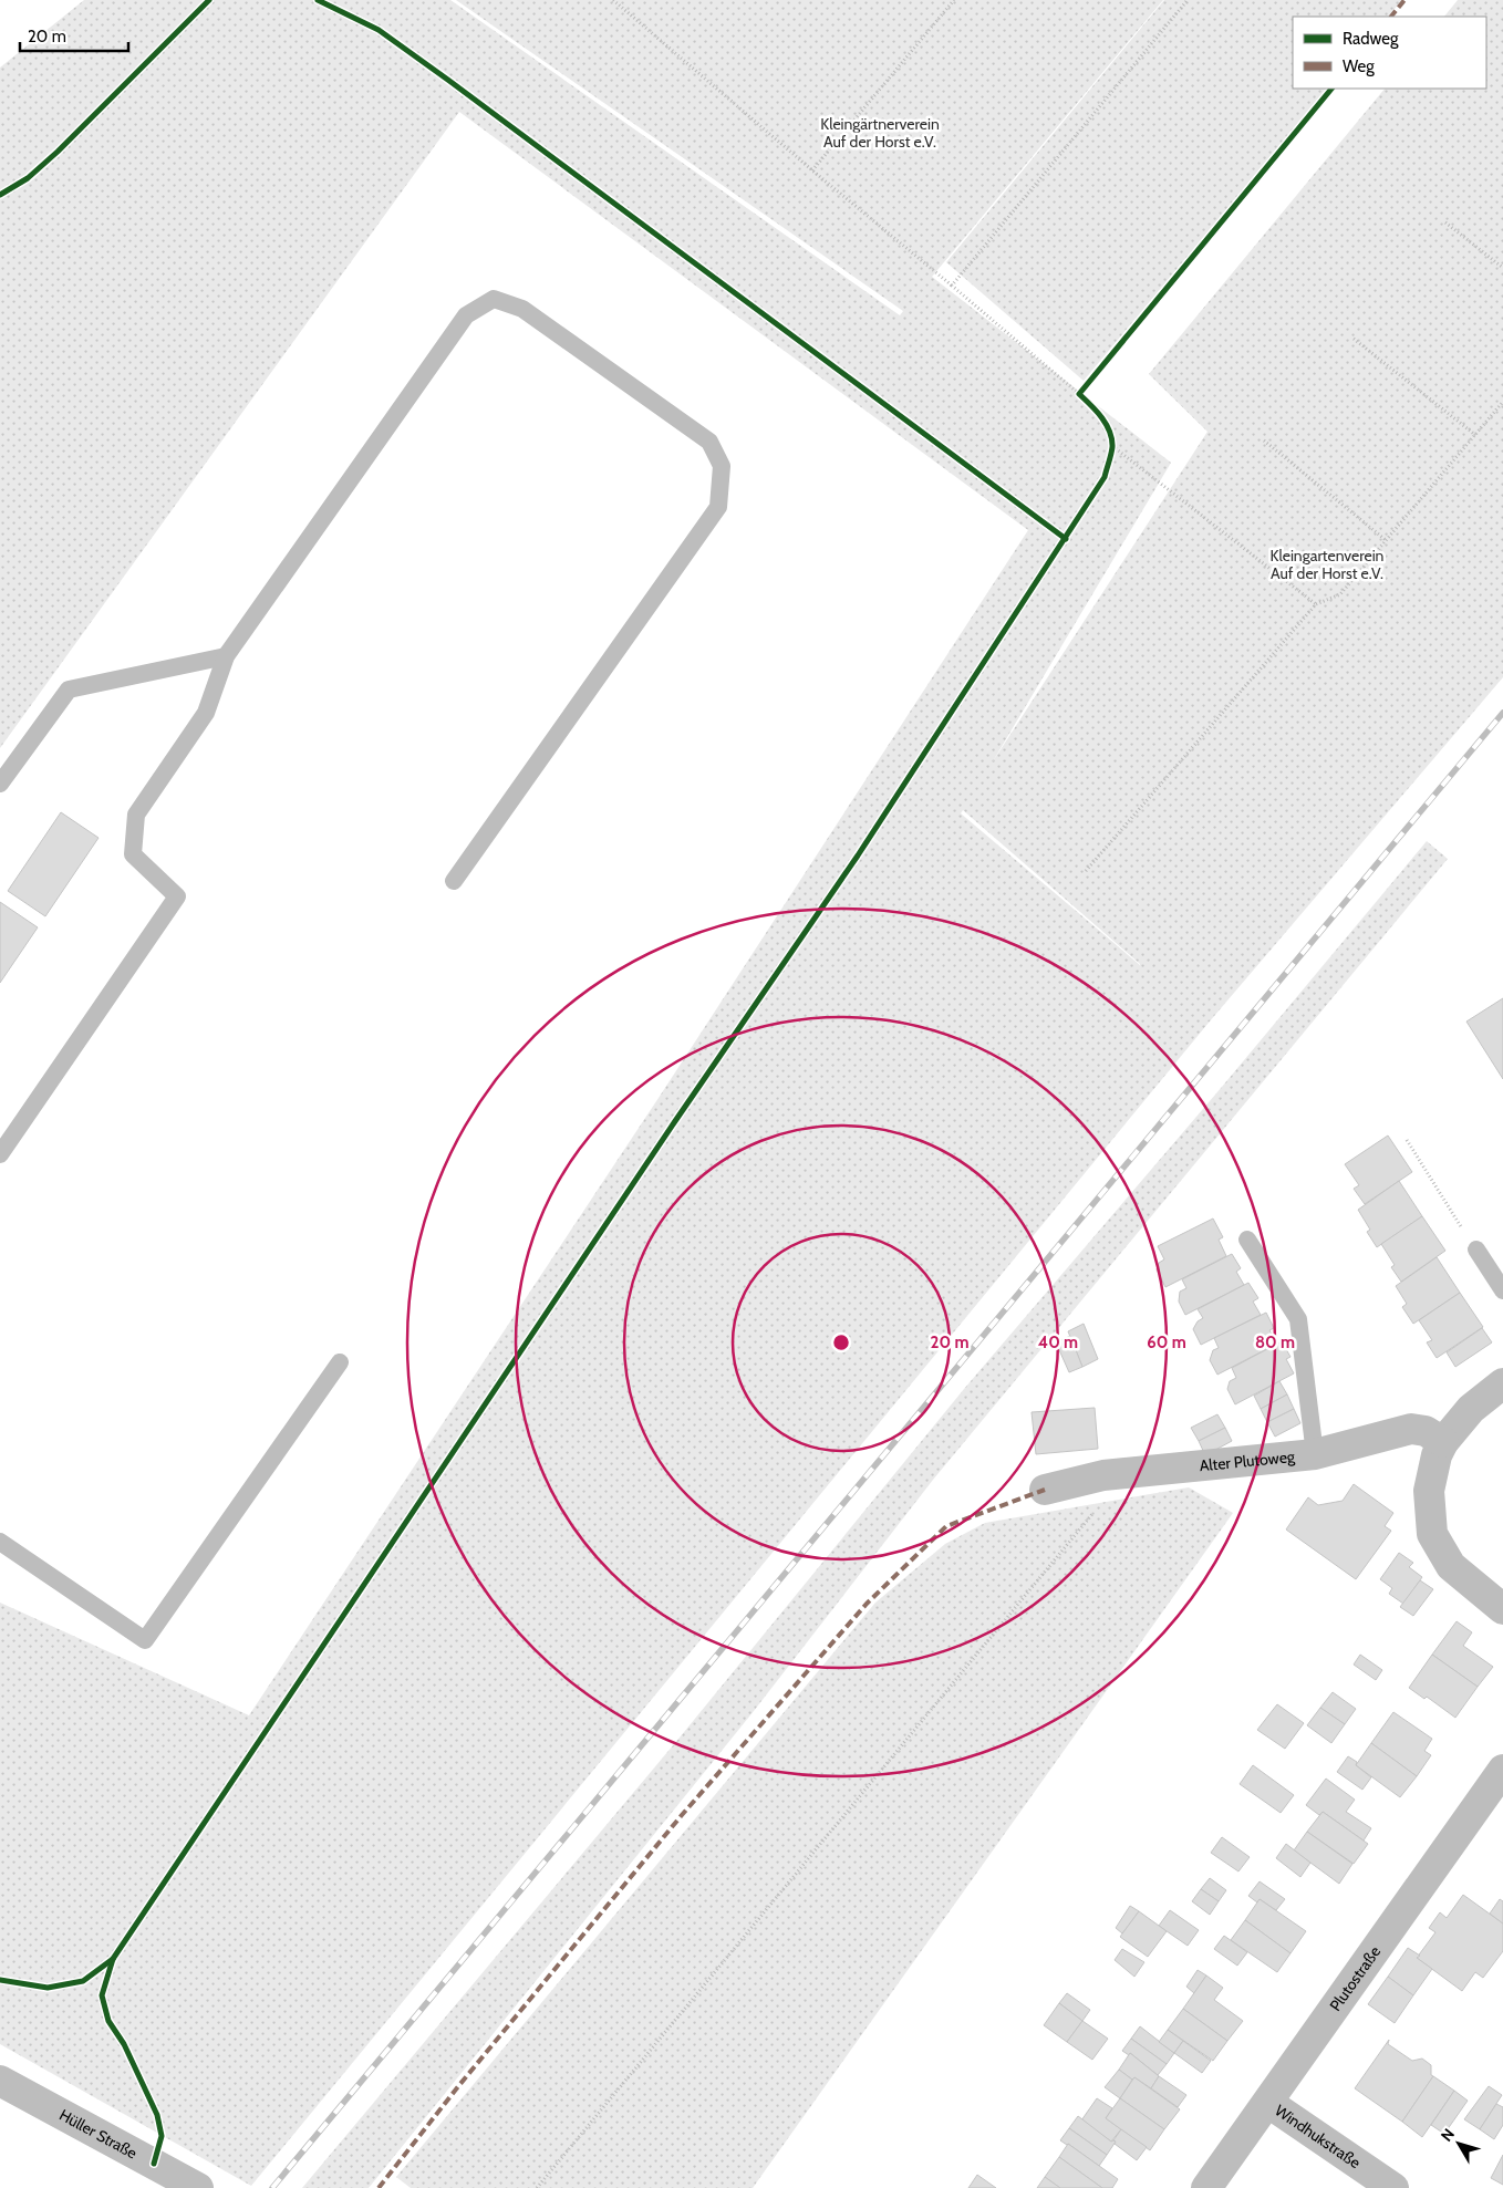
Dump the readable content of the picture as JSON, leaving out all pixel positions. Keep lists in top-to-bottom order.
{
  "streets": {
    "street": [
      "Alter Plutoweg",
      "Plutostraße",
      "Hüller Straße",
      "Windhukstraße"
    ]
  },
  "crossings": [
    ["Plutostraße", "Windhukstraße"]
  ],
  "parks": ["Kleingärtnerverein Auf der Horst e.V.", "Kleingartenverein Auf der Horst e.V."],
  "legend": ["Radweg", "Weg"],
  "scale_bar": "20 m",
  "north": "top left",
  "rings": [
    "20 m",
    "40 m",
    "60 m",
    "80 m"
  ]
}
